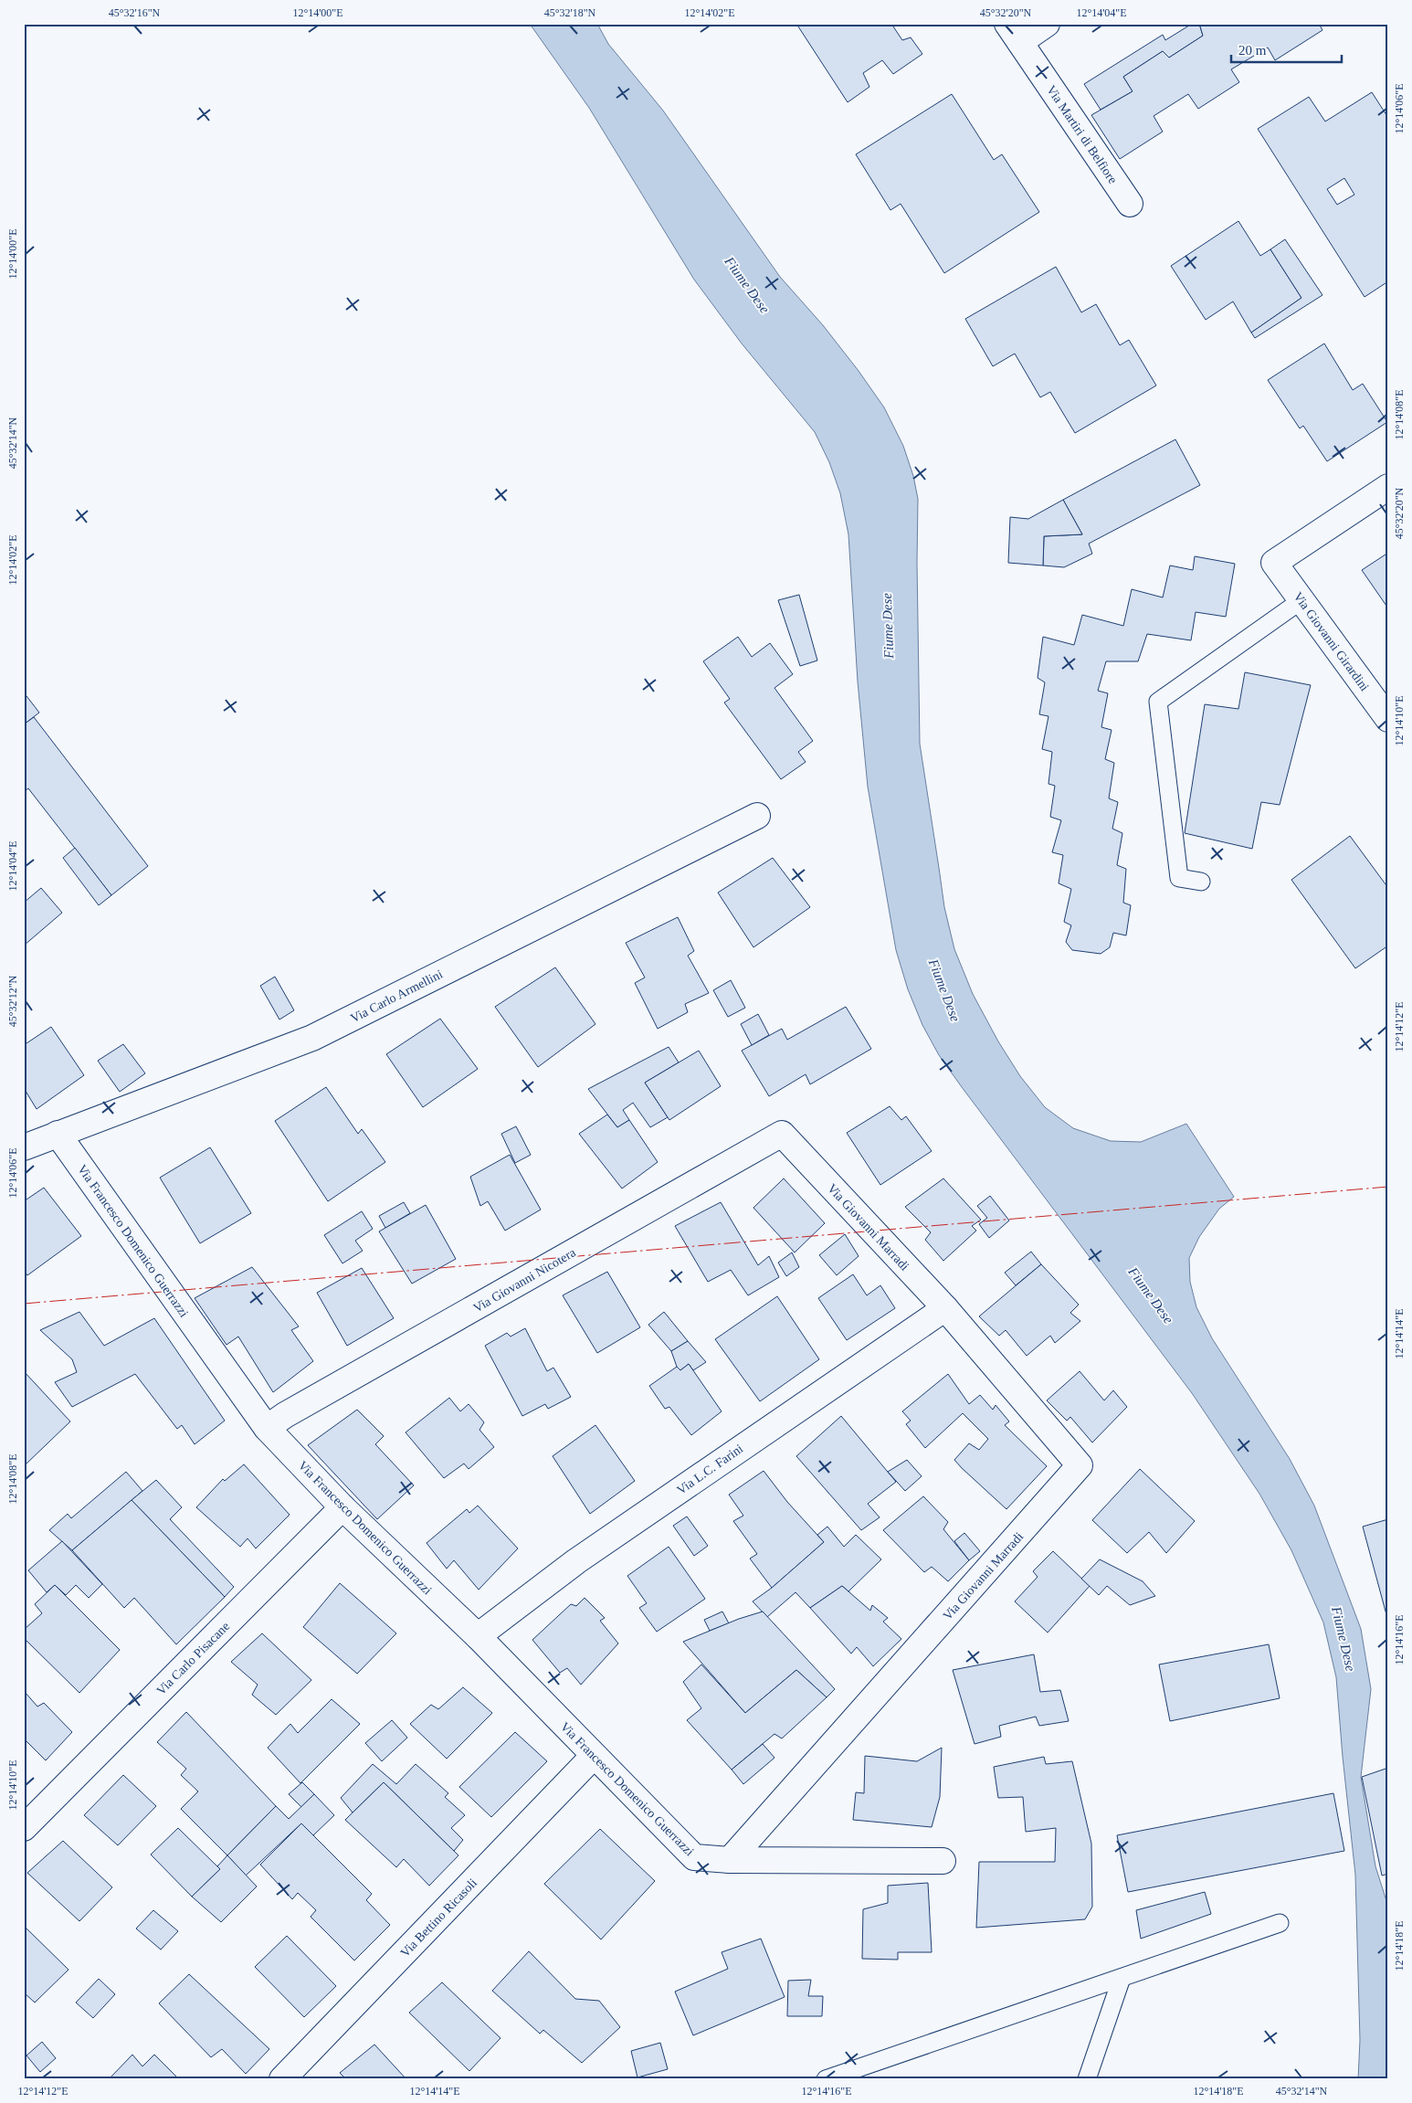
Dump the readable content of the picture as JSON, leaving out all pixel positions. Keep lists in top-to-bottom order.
{
  "streets": {
    "street": [
      "Via Martiri di Belfiore",
      "Via Giovanni Girardini",
      "Via Carlo Armellini",
      "Via Giovanni Marradi",
      "Via Francesco Domenico Guerrazzi",
      "Via Giovanni Nicotera",
      "Via L.C. Farini",
      "Via Carlo Pisacane",
      "Via Bettino Ricasoli"
    ]
  },
  "crossings": [
    ["Via Carlo Armellini", "Via Francesco Domenico Guerrazzi"],
    ["Via Giovanni Marradi", "Via Francesco Domenico Guerrazzi"],
    ["Via Giovanni Marradi", "Via Giovanni Nicotera"],
    ["Via Giovanni Marradi", "Via L.C. Farini"],
    ["Via Francesco Domenico Guerrazzi", "Via Giovanni Nicotera"],
    ["Via Francesco Domenico Guerrazzi", "Via L.C. Farini"],
    ["Via Francesco Domenico Guerrazzi", "Via Carlo Pisacane"],
    ["Via Francesco Domenico Guerrazzi", "Via Bettino Ricasoli"]
  ],
  "water": ["Fiume Dese"],
  "scale_bar": "20 m",
  "coordinates": [
    "45°32'16\"N",
    "12°14'00\"E",
    "45°32'18\"N",
    "12°14'02\"E",
    "45°32'20\"N",
    "12°14'04\"E",
    "12°14'06\"E",
    "12°14'08\"E",
    "45°32'14\"N",
    "12°14'10\"E",
    "45°32'12\"N",
    "12°14'12\"E",
    "12°14'14\"E",
    "12°14'16\"E",
    "12°14'18\"E"
  ]
}
